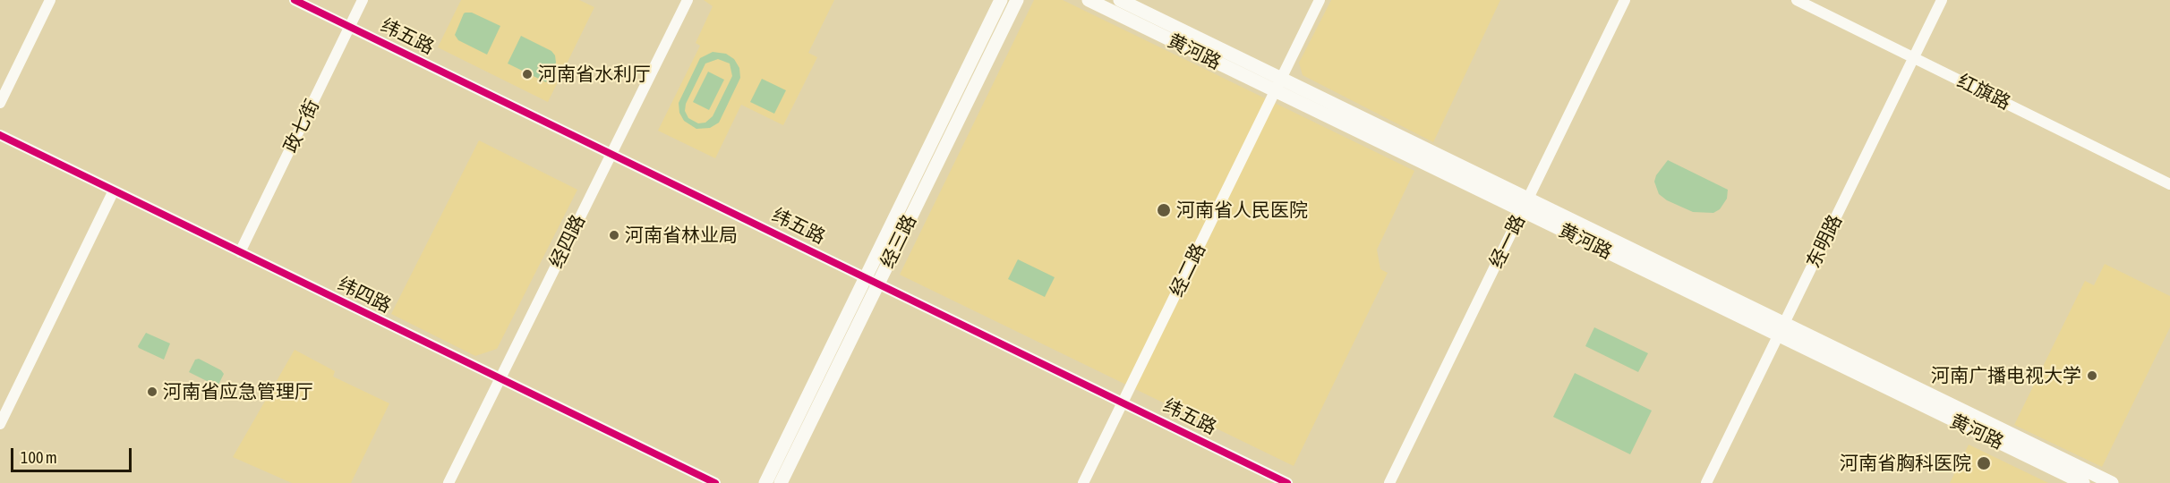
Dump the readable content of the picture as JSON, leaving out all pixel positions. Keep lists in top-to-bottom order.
{
  "streets": {
    "main road": ["黄河路", "经三路"],
    "street": [
      "纬五路",
      "红旗路",
      "政七街",
      "经四路",
      "经一路",
      "东明路",
      "经二路",
      "纬四路"
    ]
  },
  "crossings": [
    ["纬五路", "政七街"],
    ["纬五路", "经四路"],
    ["纬五路", "经三路"],
    ["纬五路", "经二路"],
    ["黄河路", "经一路"],
    ["黄河路", "东明路"],
    ["黄河路", "经二路"],
    ["红旗路", "东明路"],
    ["政七街", "纬四路"],
    ["经四路", "纬四路"]
  ],
  "places": [
    "河南省水利厅",
    "河南省人民医院",
    "河南省林业局",
    "河南广播电视大学",
    "河南省应急管理厅",
    "河南省胸科医院"
  ],
  "scale_bar": "100 m"
}
